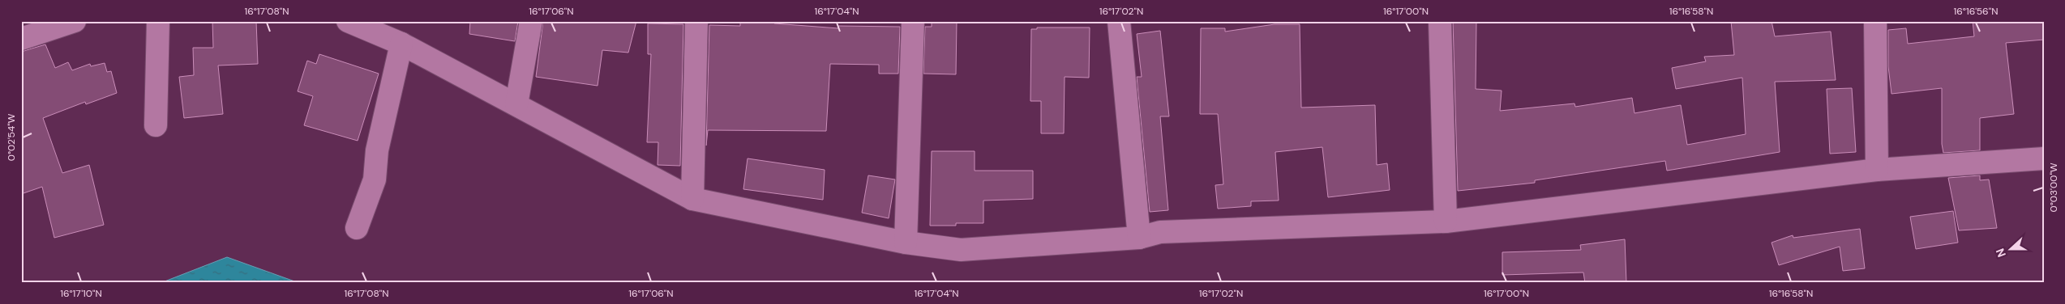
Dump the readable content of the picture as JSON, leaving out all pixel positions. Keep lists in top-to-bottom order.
{
  "north": "left",
  "coordinates": [
    "16°17'08\"N",
    "16°17'06\"N",
    "16°17'04\"N",
    "16°17'02\"N",
    "16°17'00\"N",
    "16°16'58\"N",
    "16°16'56\"N",
    "0°02'54\"W",
    "0°03'00\"W",
    "16°17'10\"N"
  ]
}
